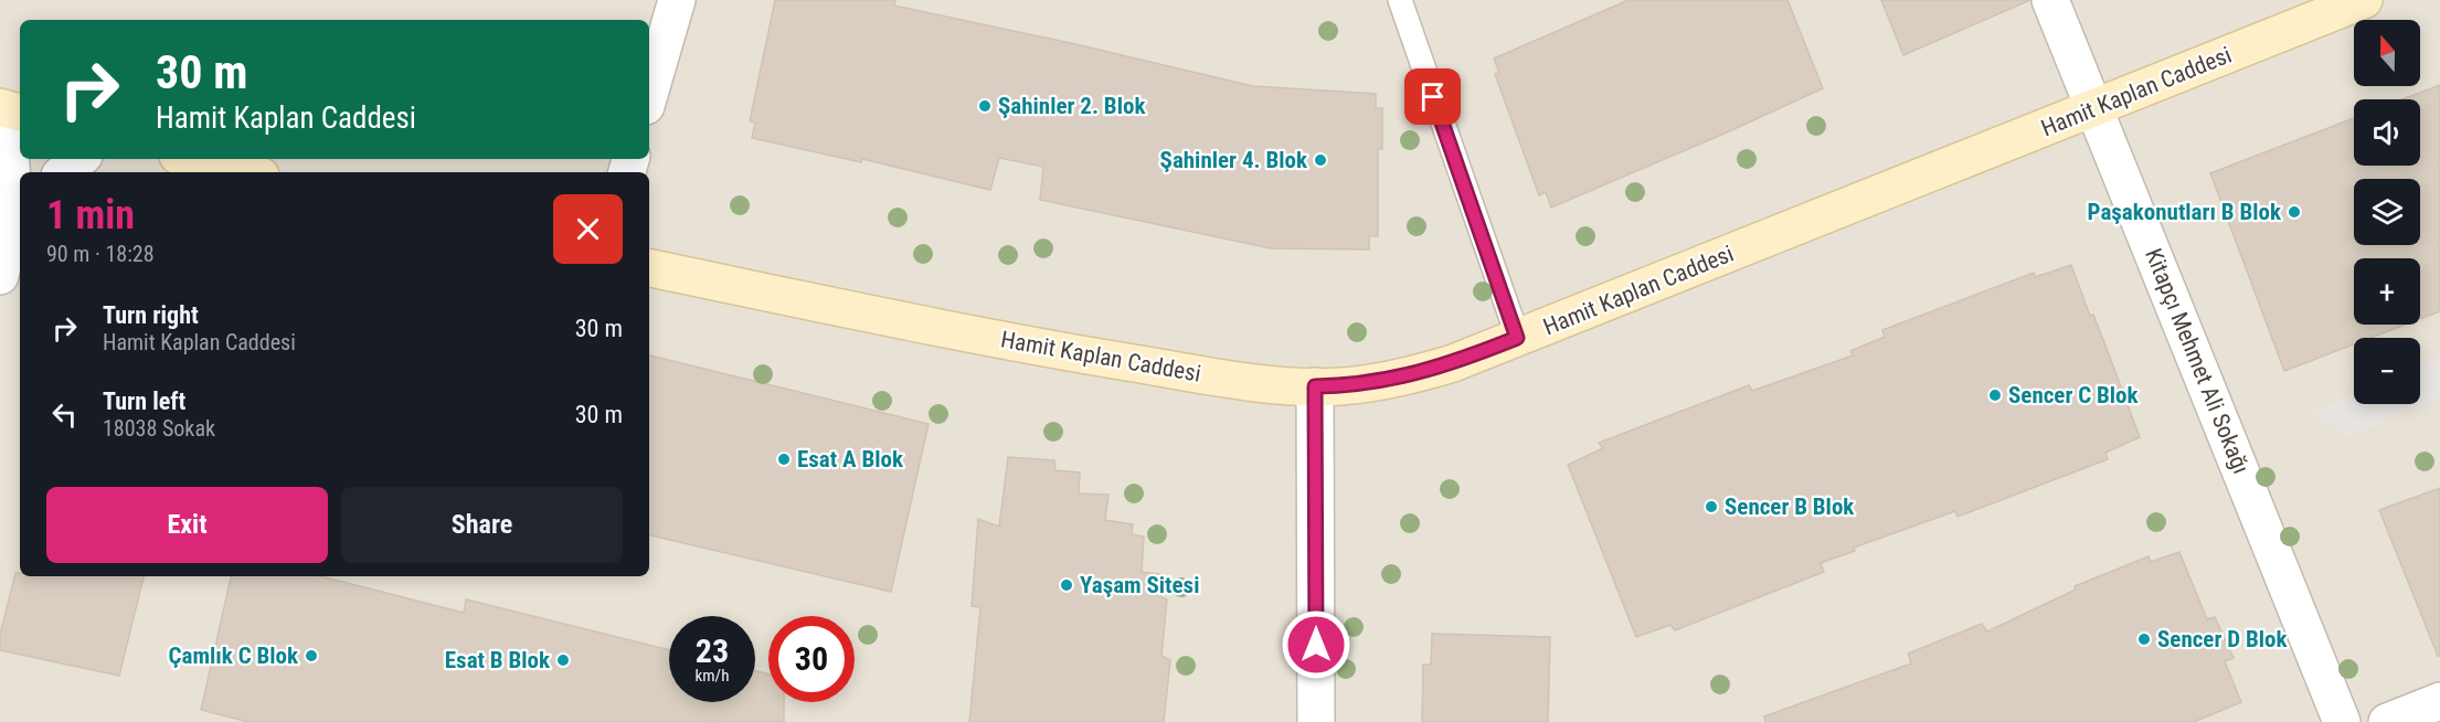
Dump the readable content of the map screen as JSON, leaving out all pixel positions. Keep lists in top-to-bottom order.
{
  "streets": {
    "main road": ["Hamit Kaplan Caddesi"],
    "street": ["Kitapçı Mehmet Ali Sokağı"]
  },
  "crossings": [
    ["Hamit Kaplan Caddesi", "Kitapçı Mehmet Ali Sokağı"]
  ],
  "places": [
    "Şahinler 2. Blok",
    "Şahinler 4. Blok",
    "Paşakonutları B Blok",
    "Sencer C Blok",
    "Esat A Blok",
    "Sencer B Blok",
    "Yaşam Sitesi",
    "Sencer D Blok",
    "Çamlık C Blok",
    "Esat B Blok"
  ],
  "north": "top",
  "page": {
    "map_buttons": ["+", "−"],
    "turn": ["30 m", "Hamit Kaplan Caddesi"],
    "heading": ["1 min", "90 m · 18:28"],
    "list": [
      {
        "name": "Turn right",
        "note": "Hamit Kaplan Caddesi",
        "value": "30 m"
      },
      {
        "name": "Turn left",
        "note": "18038 Sokak",
        "value": "30 m"
      }
    ],
    "buttons": ["Exit", "Share"],
    "speed": "23 km/h",
    "limit": "30"
  }
}
